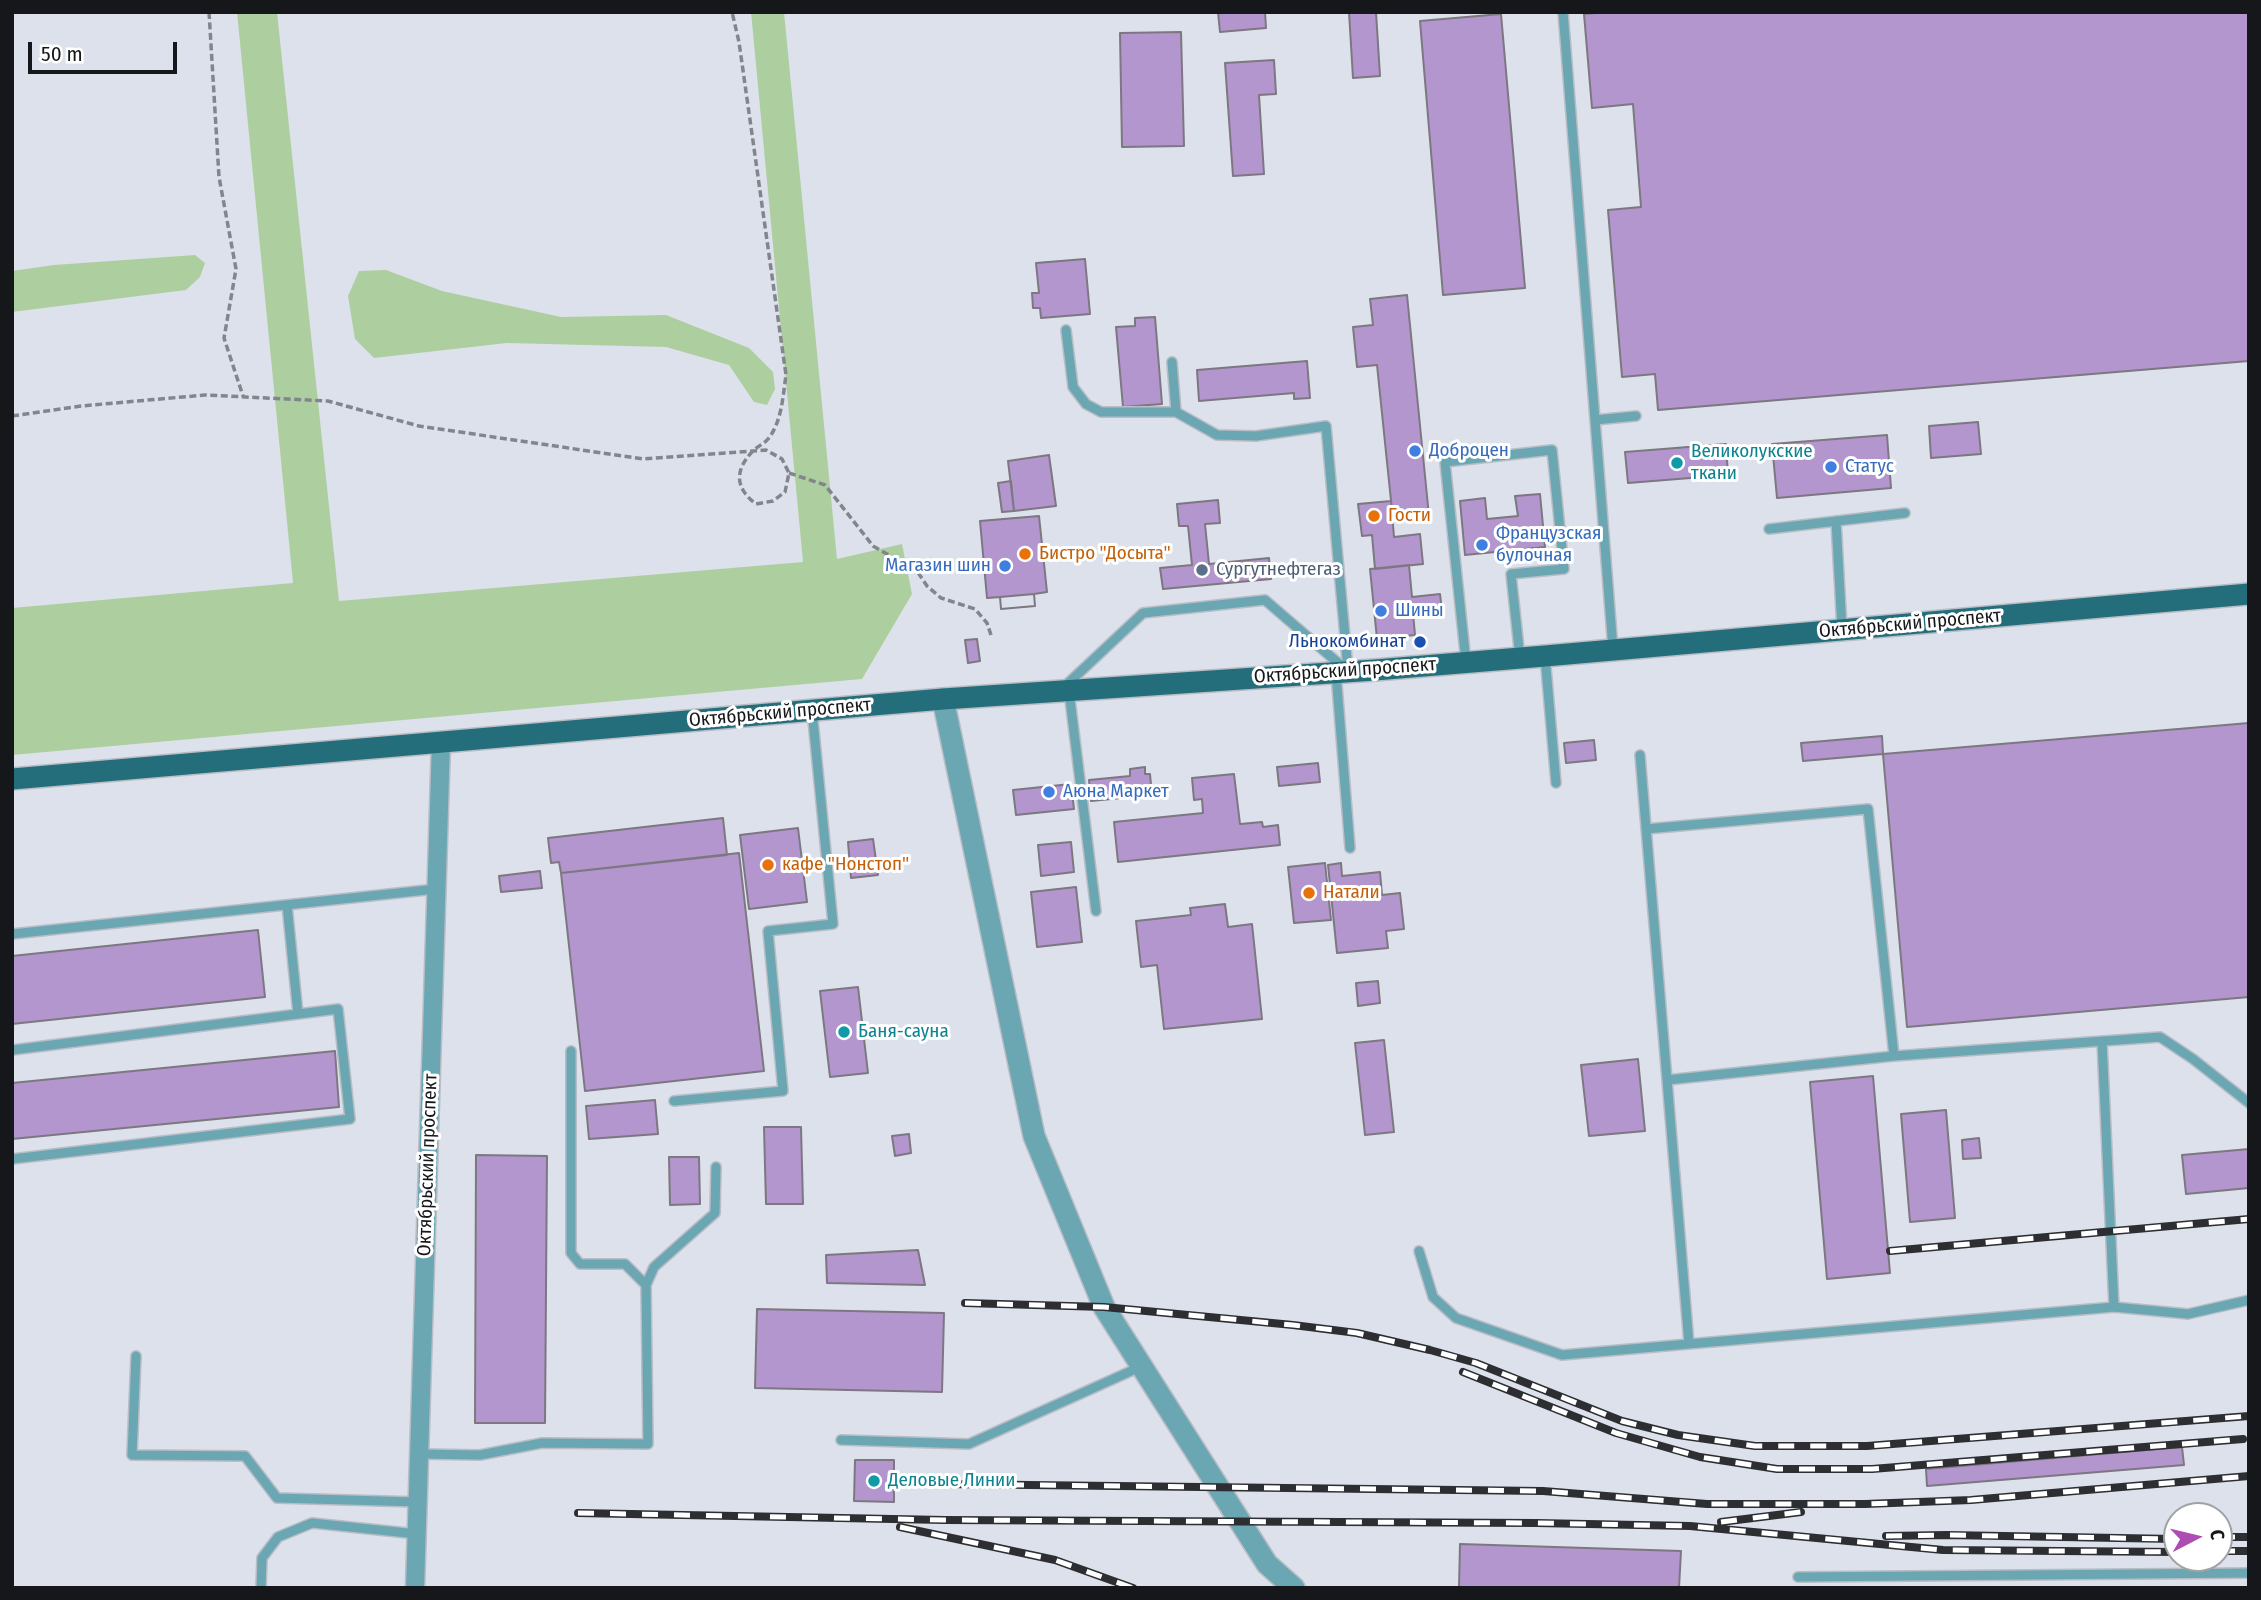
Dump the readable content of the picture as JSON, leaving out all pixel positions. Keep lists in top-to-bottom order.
{
  "streets": {
    "main road": ["Октябрьский проспект"]
  },
  "places": [
    "Доброцен",
    "Великолукские ткани",
    "Статус",
    "Гости",
    "Французская булочная",
    "Бистро \"Досыта\"",
    "Магазин шин",
    "Сургутнефтегаз",
    "Шины",
    "Льнокомбинат",
    "Аюна Маркет",
    "кафе \"Нонстоп\"",
    "Натали",
    "Баня-сауна",
    "Деловые Линии"
  ],
  "scale_bar": "50 m",
  "north": "right"
}
